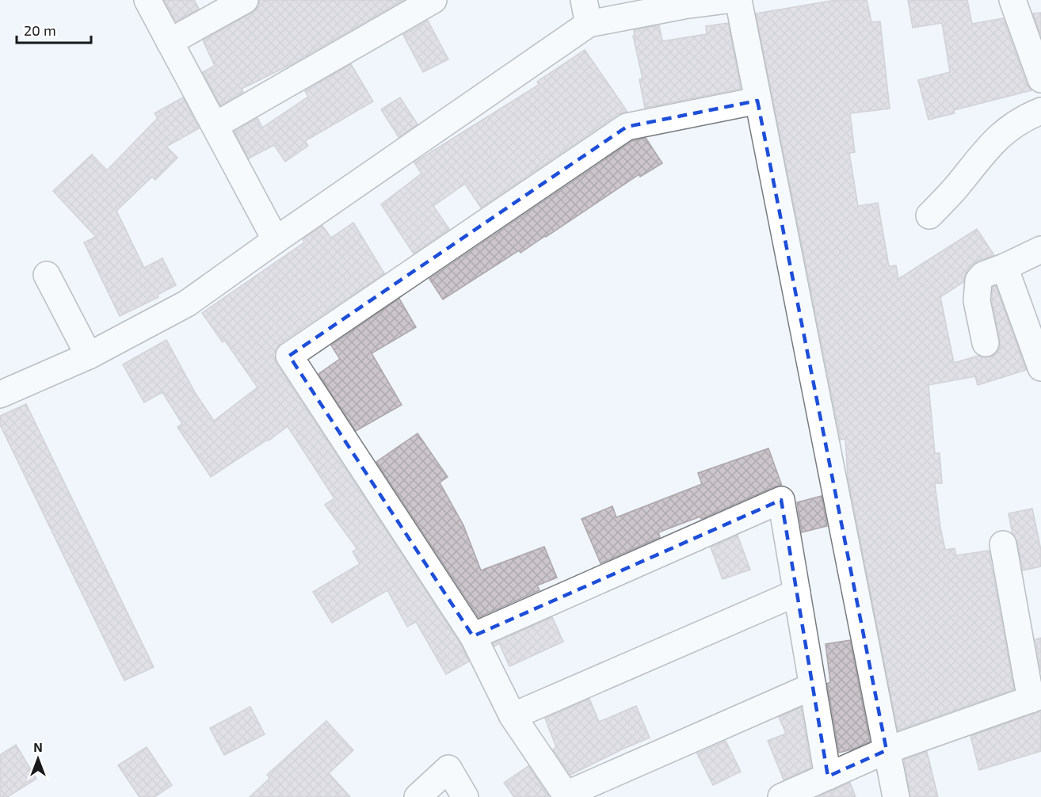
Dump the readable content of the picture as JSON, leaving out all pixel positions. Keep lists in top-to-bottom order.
{
  "scale_bar": "20 m",
  "north": "top"
}
